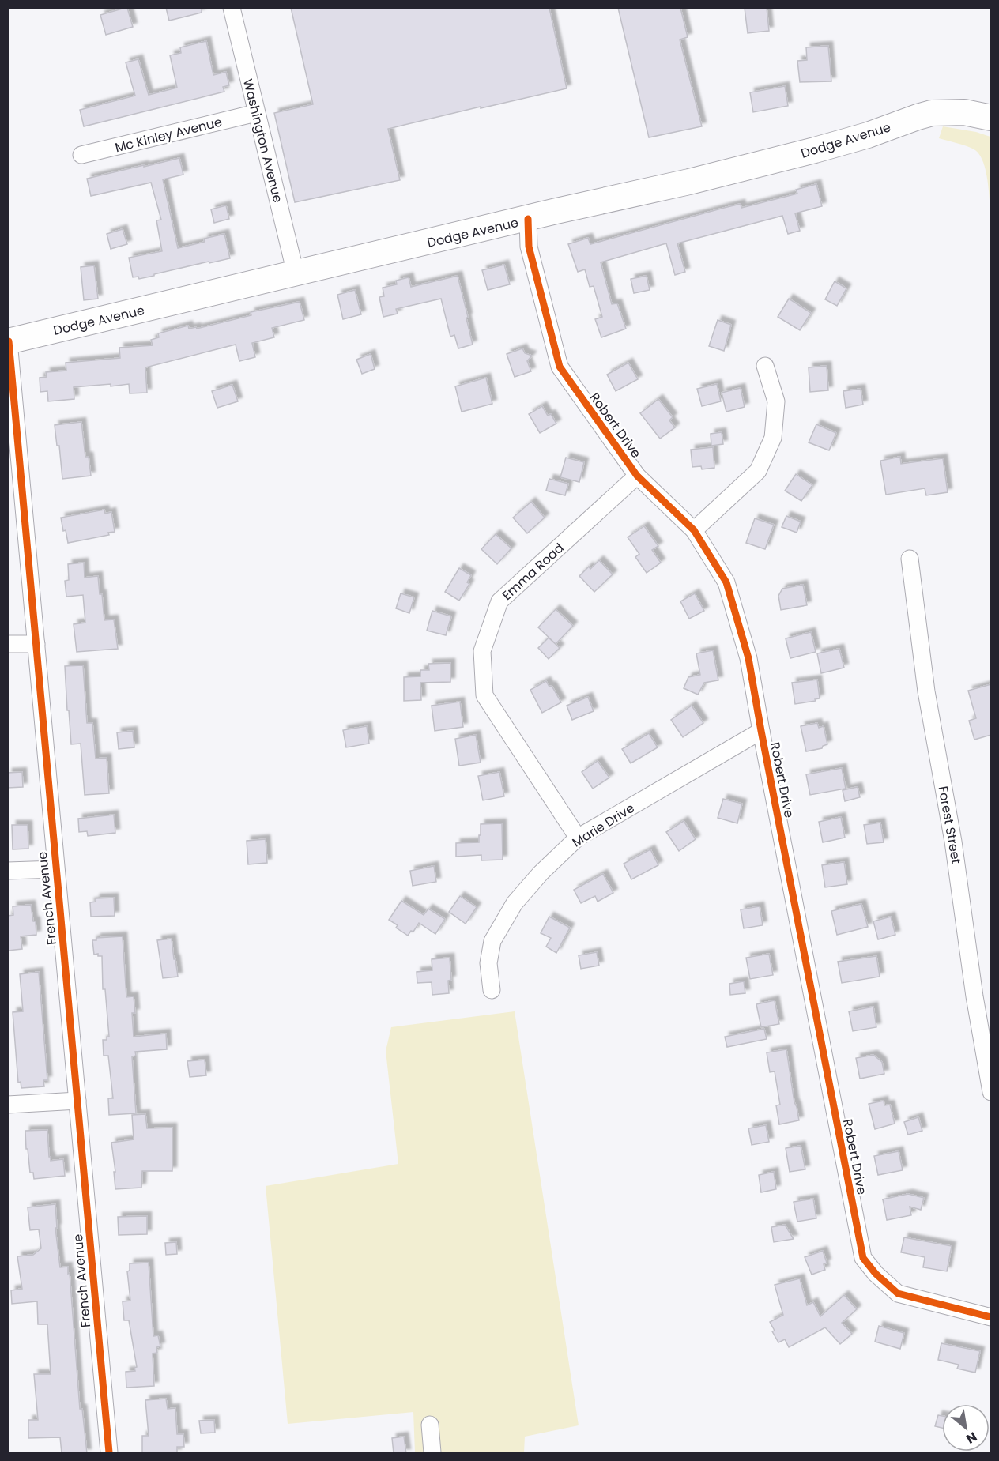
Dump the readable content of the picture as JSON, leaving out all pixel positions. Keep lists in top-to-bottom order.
{
  "streets": {
    "main road": ["Dodge Avenue"],
    "street": [
      "Mc Kinley Avenue",
      "Washington Avenue",
      "Robert Drive",
      "Emma Road",
      "Marie Drive",
      "Forest Street",
      "French Avenue"
    ]
  },
  "crossings": [
    ["Mc Kinley Avenue", "Washington Avenue"],
    ["Dodge Avenue", "Washington Avenue"],
    ["Dodge Avenue", "Robert Drive"],
    ["Dodge Avenue", "French Avenue"],
    ["Robert Drive", "Emma Road"],
    ["Robert Drive", "Marie Drive"],
    ["Emma Road", "Marie Drive"]
  ],
  "north": "bottom right"
}
